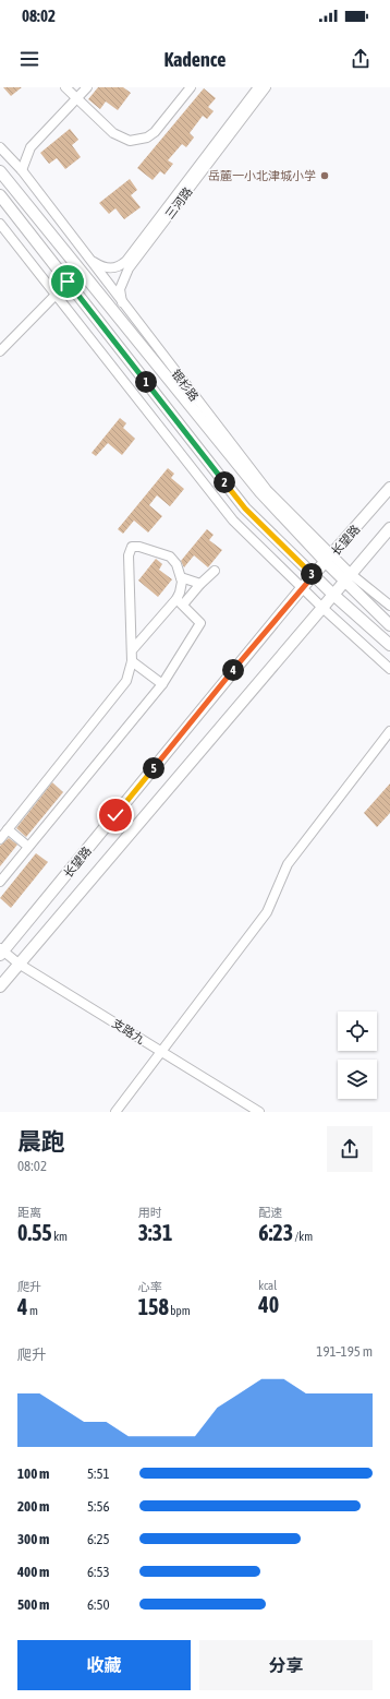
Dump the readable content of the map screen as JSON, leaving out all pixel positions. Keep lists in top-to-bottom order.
{
  "streets": {
    "main road": ["银杉路", "长望路"],
    "street": ["三河路", "支路九"]
  },
  "crossings": [
    ["三河路", "银杉路"],
    ["银杉路", "长望路"],
    ["长望路", "支路九"]
  ],
  "places": ["岳麓一小北津城小学"],
  "page": {
    "status": "08:02",
    "header": "Kadence",
    "pins": [
      "1",
      "2",
      "3",
      "4",
      "5"
    ],
    "heading": ["晨跑", "08:02"],
    "stats": [
      ["距离", "0.55 km"],
      ["用时", "3:31"],
      ["配速", "6:23 /km"],
      ["爬升", "4 m"],
      ["心率", "158 bpm"],
      ["kcal", "40"]
    ],
    "chart": ["爬升", "191–195 m"],
    "list": [
      {
        "name": "100 m",
        "note": "5:51"
      },
      {
        "name": "200 m",
        "note": "5:56"
      },
      {
        "name": "300 m",
        "note": "6:25"
      },
      {
        "name": "400 m",
        "note": "6:53"
      },
      {
        "name": "500 m",
        "note": "6:50"
      }
    ],
    "buttons": ["收藏", "分享"]
  }
}
